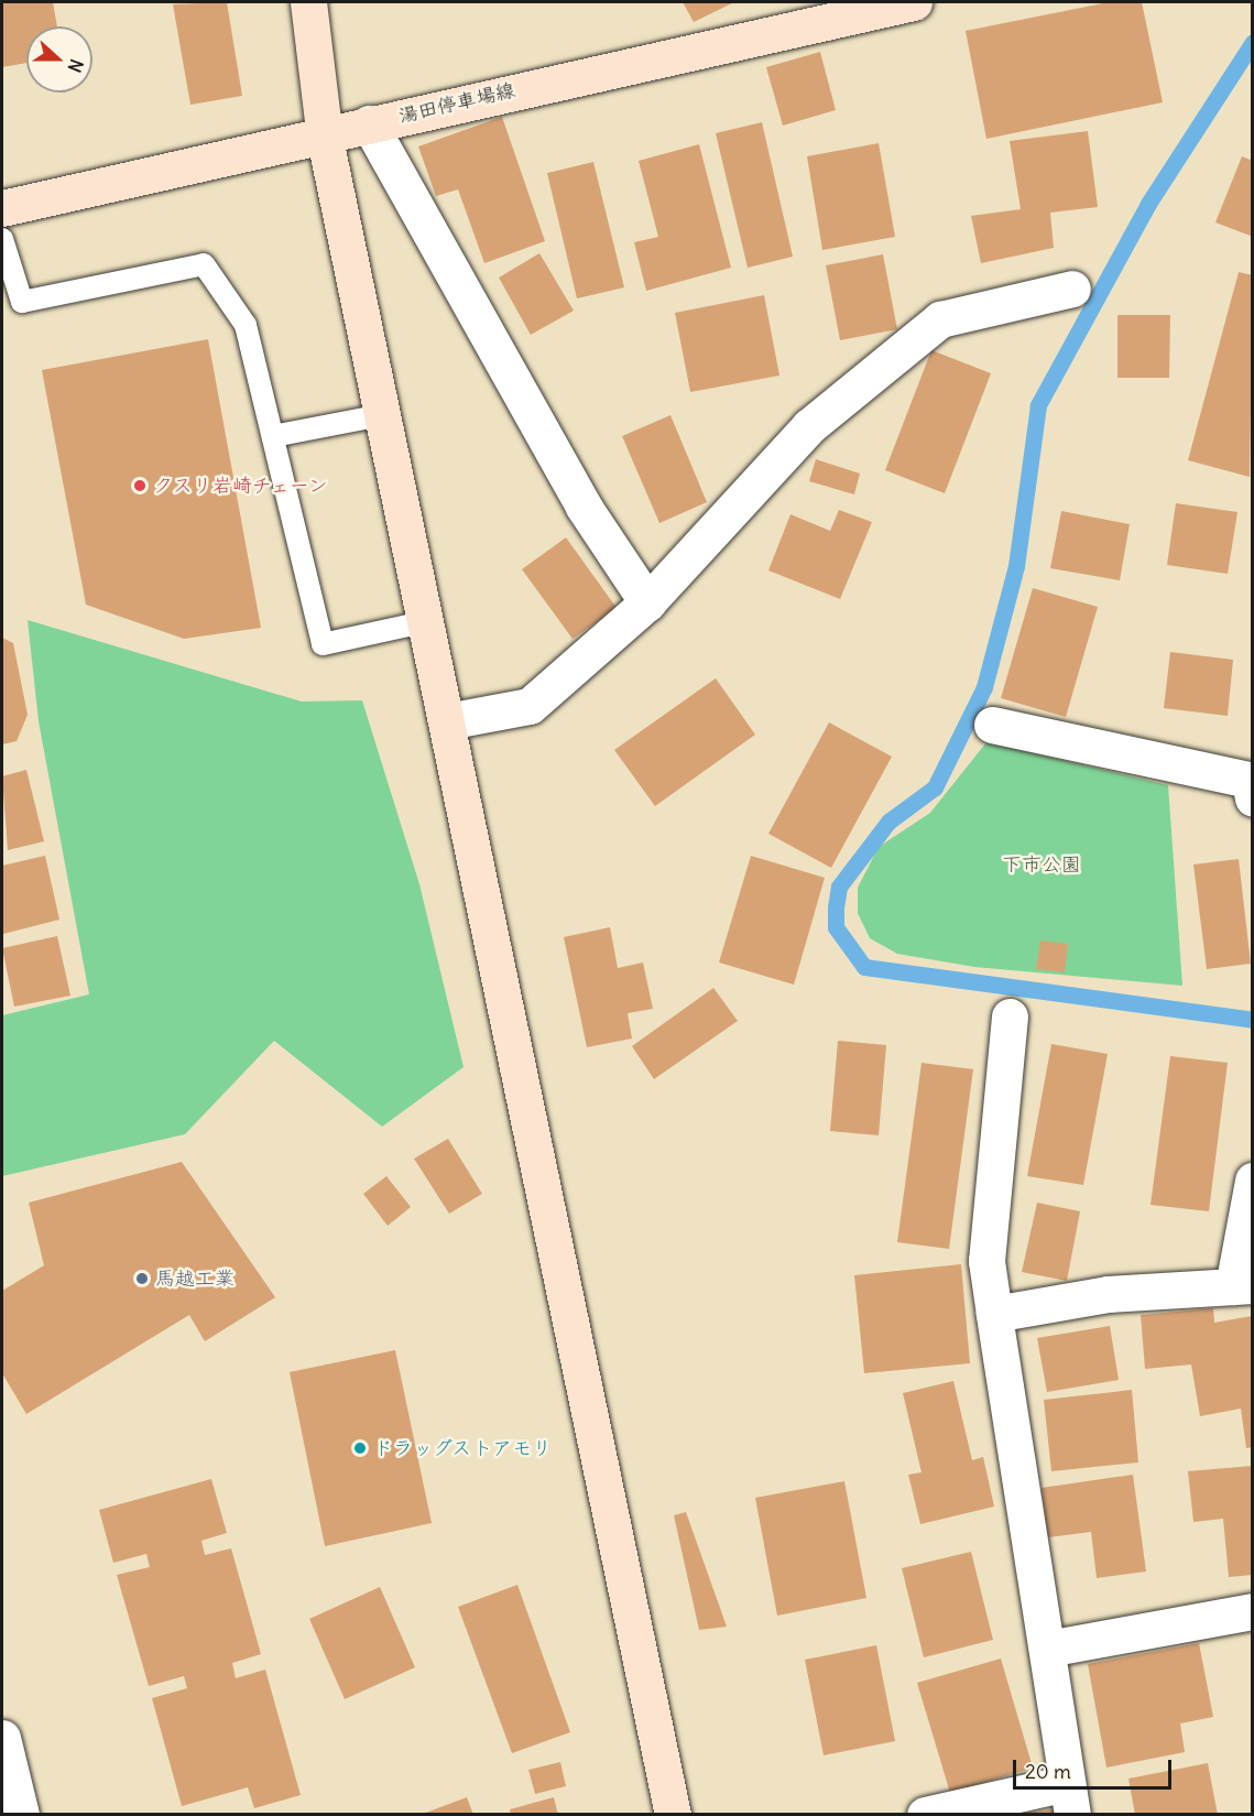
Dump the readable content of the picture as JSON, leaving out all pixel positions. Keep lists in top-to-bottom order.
{
  "streets": {
    "street": ["湯田停車場線"]
  },
  "parks": ["下市公園"],
  "places": ["クスリ岩崎チェーン", "馬越工業", "ドラッグストアモリ"],
  "scale_bar": "20 m",
  "north": "right"
}
